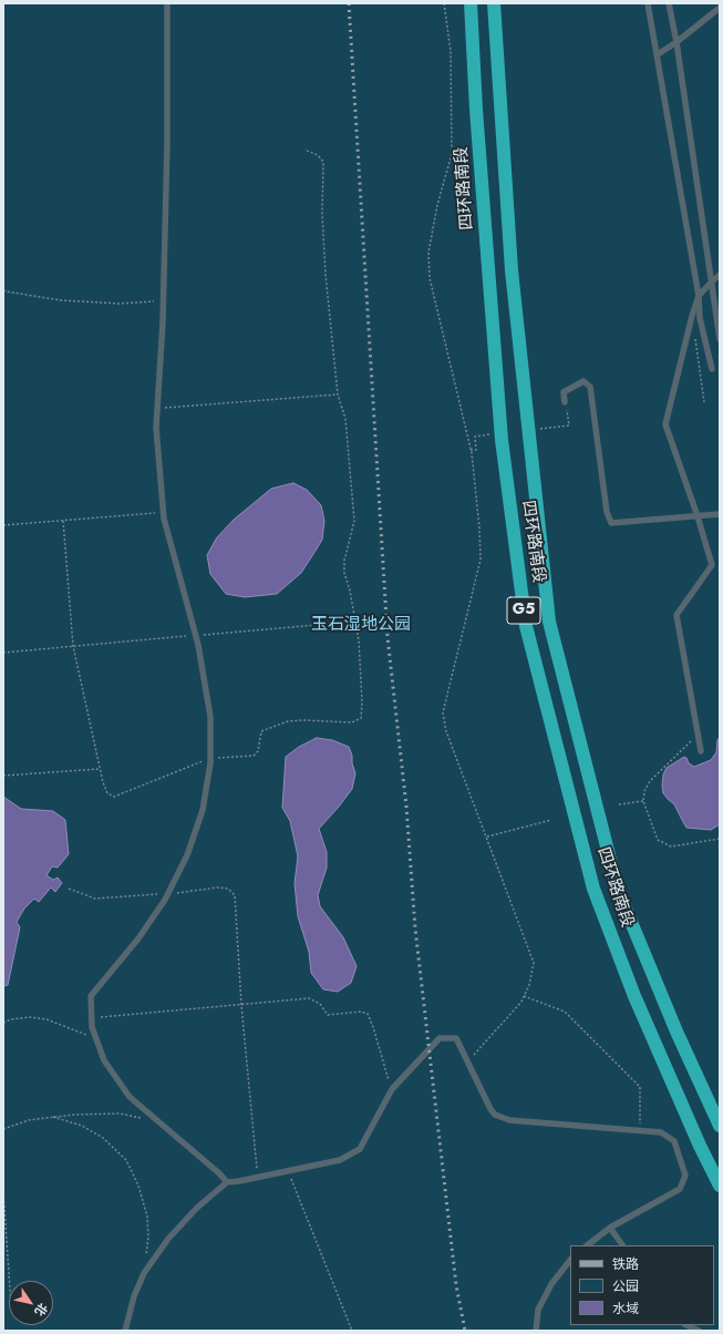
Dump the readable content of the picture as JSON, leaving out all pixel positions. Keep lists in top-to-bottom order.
{
  "streets": {
    "highway": ["四环路南段", "G5"]
  },
  "parks": ["玉石湿地公园"],
  "legend": ["铁路", "公园", "水域"],
  "north": "bottom right"
}
